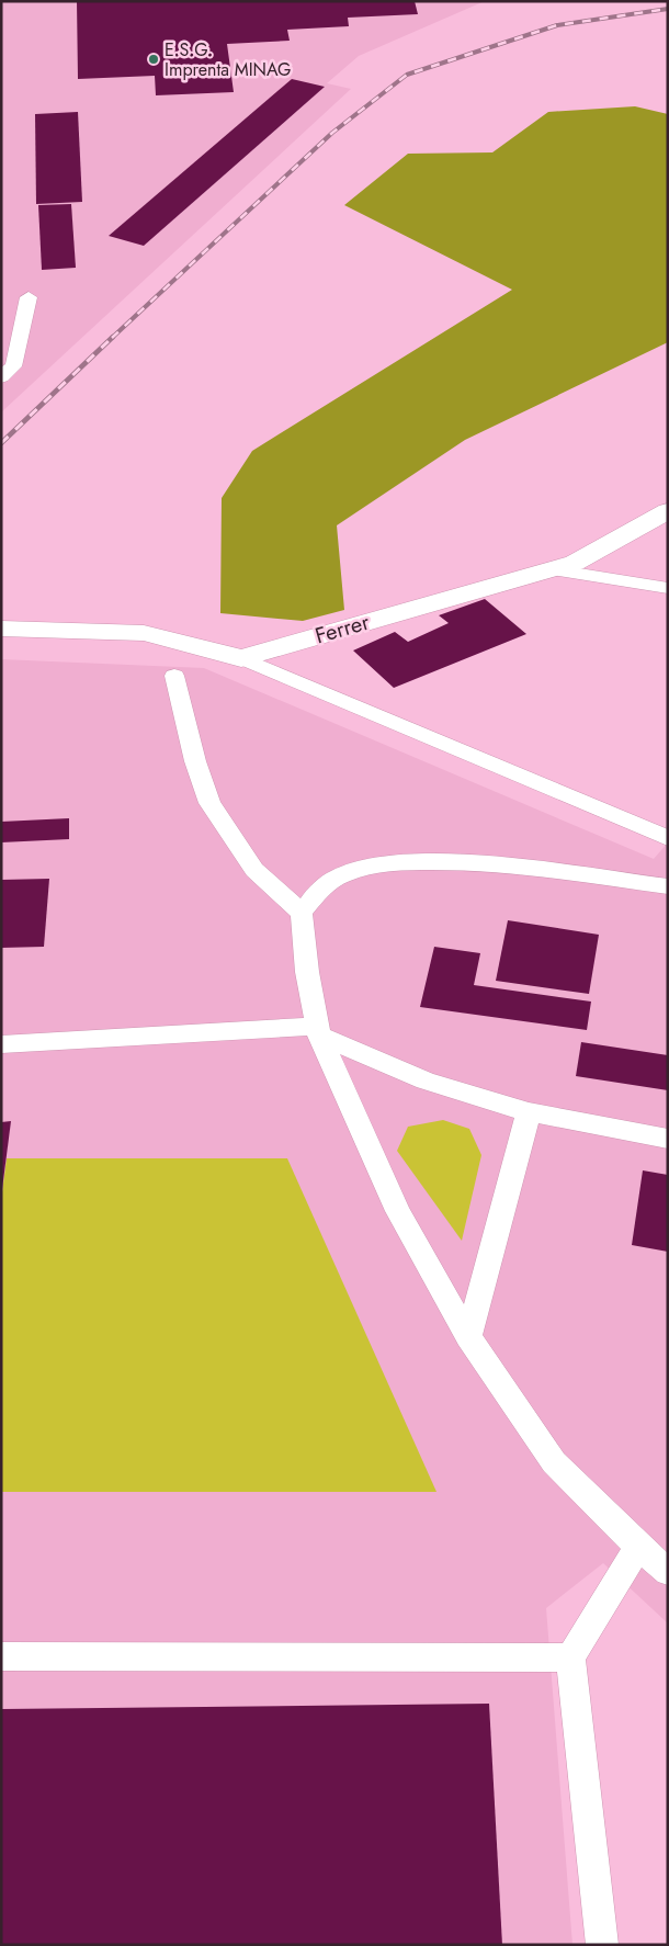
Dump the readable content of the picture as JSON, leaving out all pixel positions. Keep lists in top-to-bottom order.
{
  "streets": {
    "street": ["Ferrer"]
  },
  "places": ["E.S.G. Imprenta MINAG"]
}
